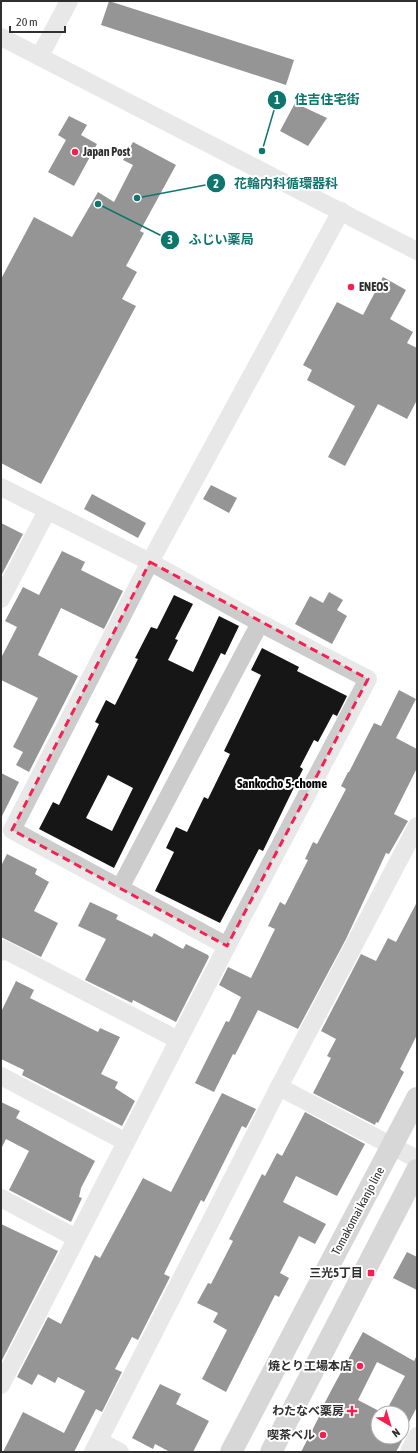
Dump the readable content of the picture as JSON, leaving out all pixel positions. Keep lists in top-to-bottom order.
{
  "streets": {
    "main road": ["Tomakomai kanjo line"]
  },
  "districts": ["Sankocho 5-chome"],
  "places": {
    "other": [
      "住吉住宅街",
      "Japan Post",
      "花輪内科循環器科",
      "ふじい薬局",
      "ENEOS",
      "焼とり工場本店",
      "喫茶ベル"
    ],
    "transit": ["三光5丁目"],
    "health": ["わたなべ薬房"]
  },
  "scale_bar": "20 m",
  "north": "bottom right"
}
